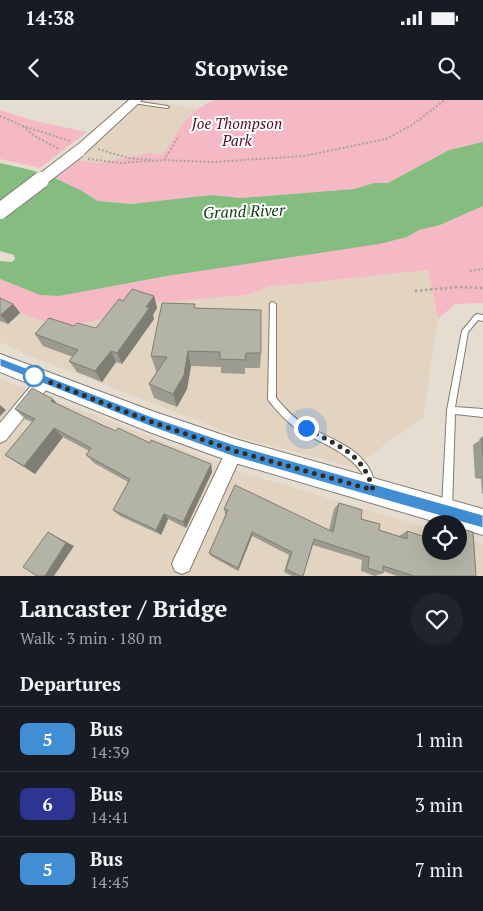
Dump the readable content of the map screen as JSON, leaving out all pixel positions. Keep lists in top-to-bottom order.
{
  "water": ["Grand River"],
  "parks": ["Joe Thompson Park"],
  "lines": ["bus line 5"],
  "page": {
    "status": "14:38",
    "header": "Stopwise",
    "heading": [
      ["Lancaster / Bridge", "Walk · 3 min · 180 m"],
      "Departures"
    ],
    "list": [
      {
        "mark": "5",
        "name": "Bus",
        "note": "14:39",
        "value": "1 min"
      },
      {
        "mark": "6",
        "name": "Bus",
        "note": "14:41",
        "value": "3 min"
      },
      {
        "mark": "5",
        "name": "Bus",
        "note": "14:45",
        "value": "7 min"
      }
    ]
  }
}
